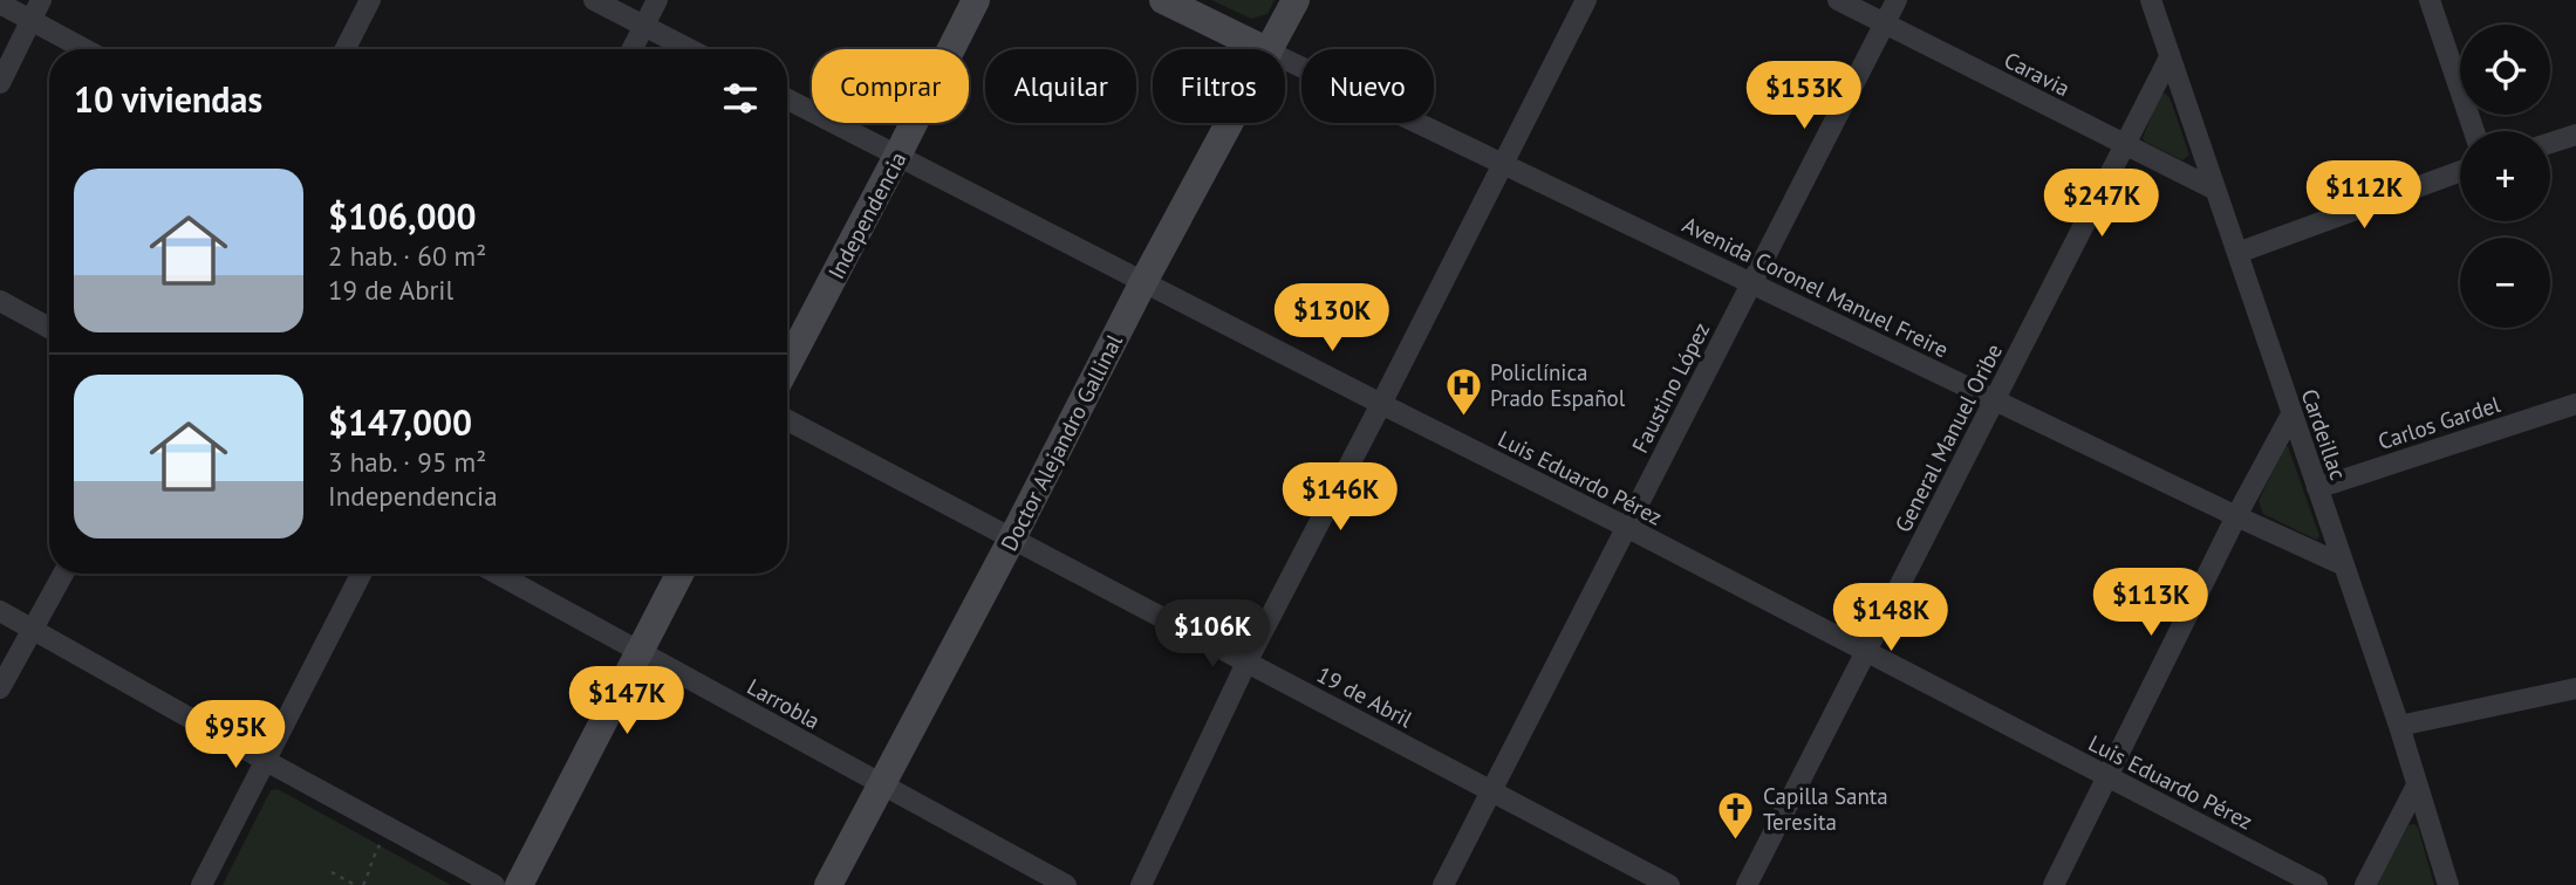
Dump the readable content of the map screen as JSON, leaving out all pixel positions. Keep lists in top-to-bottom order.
{
  "streets": {
    "street": [
      "Caravia",
      "Independencia",
      "Avenida Coronel Manuel Freire",
      "Faustino López",
      "Carlos Gardel",
      "Cardeillac",
      "General Manuel Oribe",
      "Doctor Alejandro Gallinal",
      "Luis Eduardo Pérez",
      "19 de Abril",
      "Larrobla"
    ]
  },
  "crossings": [
    ["Caravia", "Faustino López"],
    ["Caravia", "Cardeillac"],
    ["Caravia", "General Manuel Oribe"],
    ["Independencia", "Luis Eduardo Pérez"],
    ["Avenida Coronel Manuel Freire", "Faustino López"],
    ["Avenida Coronel Manuel Freire", "Cardeillac"],
    ["Avenida Coronel Manuel Freire", "General Manuel Oribe"],
    ["Faustino López", "Luis Eduardo Pérez"],
    ["Faustino López", "19 de Abril"],
    ["Carlos Gardel", "Cardeillac"],
    ["Cardeillac", "General Manuel Oribe"],
    ["General Manuel Oribe", "Luis Eduardo Pérez"],
    ["Doctor Alejandro Gallinal", "Luis Eduardo Pérez"],
    ["Doctor Alejandro Gallinal", "19 de Abril"],
    ["Doctor Alejandro Gallinal", "Larrobla"]
  ],
  "places": {
    "hospital": ["Policlínica Prado Español"],
    "church": ["Capilla Santa Teresita"]
  },
  "page": {
    "map_buttons": ["+", "−"],
    "chip": [
      "Comprar",
      "Alquilar",
      "Filtros",
      "Nuevo"
    ],
    "heading": "10 viviendas",
    "price": [
      "$153K",
      "$112K",
      "$247K",
      "$130K",
      "$146K",
      "$113K",
      "$148K",
      "$106K",
      "$147K",
      "$95K"
    ],
    "list": [
      {
        "name": "$106,000",
        "note": "2 hab. · 60 m² · 19 de Abril"
      },
      {
        "name": "$147,000",
        "note": "3 hab. · 95 m² · Independencia"
      }
    ]
  }
}
